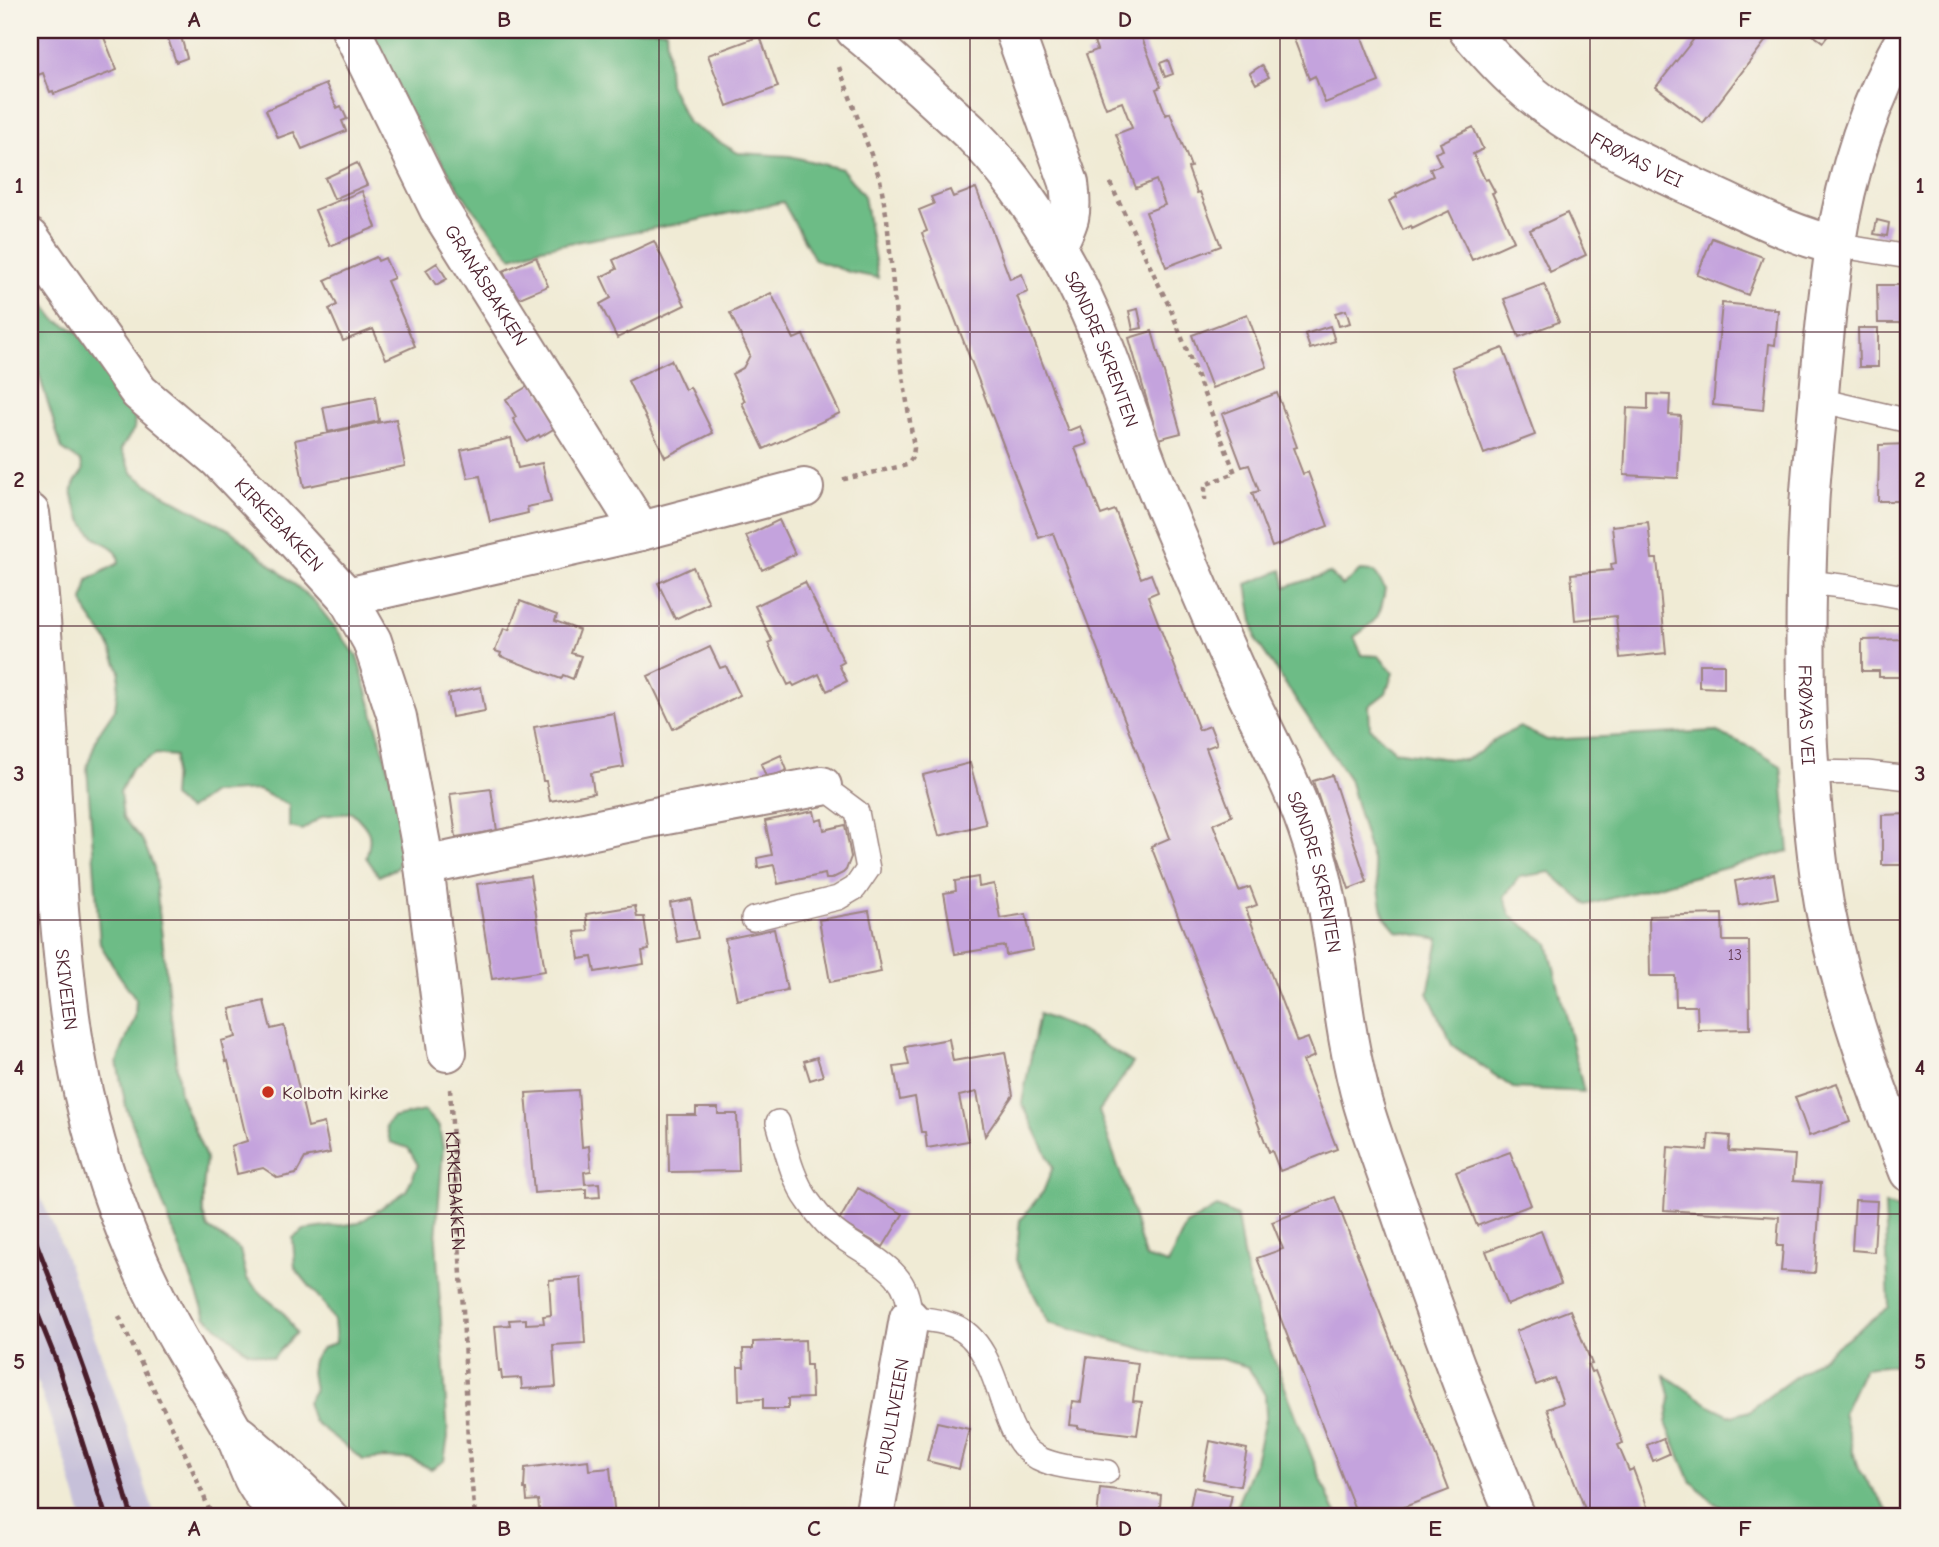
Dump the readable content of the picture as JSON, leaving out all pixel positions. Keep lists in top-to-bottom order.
{
  "streets": {
    "street": [
      "FRØYAS VEI",
      "GRANÅSBAKKEN",
      "SØNDRE SKRENTEN",
      "KIRKEBAKKEN",
      "SKIVEIEN",
      "FURULIVEIEN"
    ]
  },
  "places": ["Kolbotn kirke"],
  "house_numbers": ["13"],
  "grid": {
    "columns": [
      "A",
      "B",
      "C",
      "D",
      "E",
      "F"
    ],
    "rows": [
      "1",
      "2",
      "3",
      "4",
      "5"
    ]
  }
}
